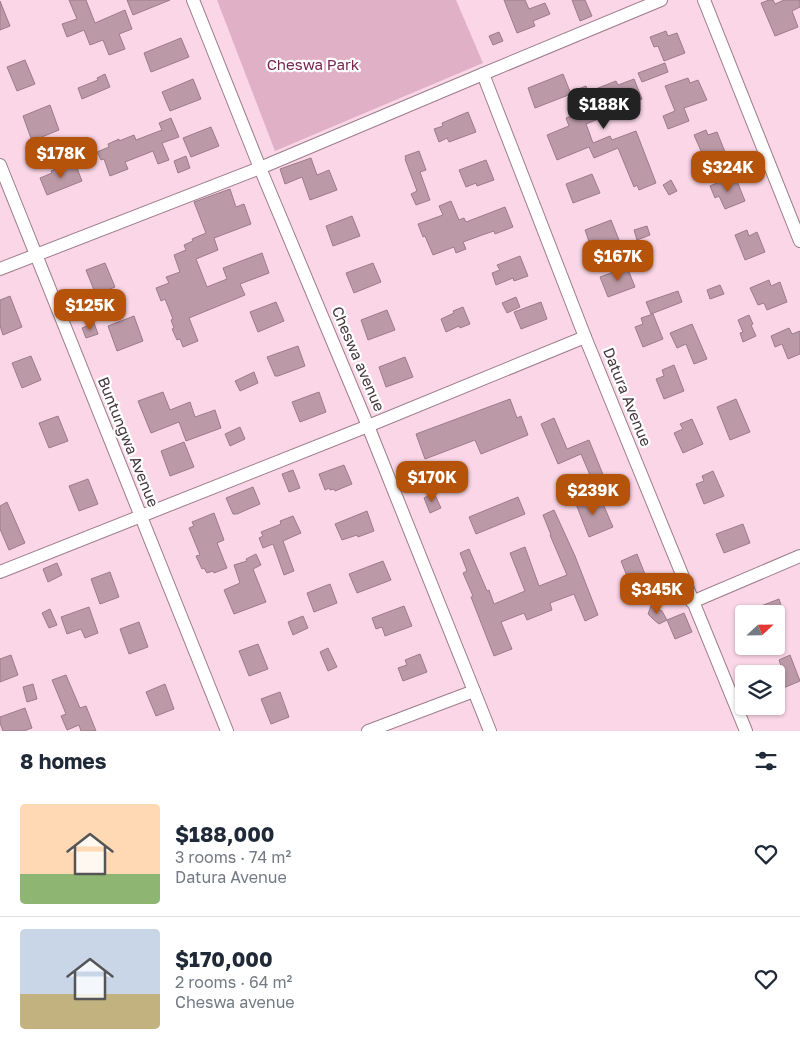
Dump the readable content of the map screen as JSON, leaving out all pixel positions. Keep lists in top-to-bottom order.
{
  "streets": {
    "street": ["Cheswa avenue", "Datura Avenue", "Buntungwa Avenue"]
  },
  "parks": ["Cheswa Park"],
  "north": "right",
  "page": {
    "price": [
      "$188K",
      "$178K",
      "$324K",
      "$167K",
      "$125K",
      "$170K",
      "$239K",
      "$345K"
    ],
    "heading": "8 homes",
    "list": [
      {
        "name": "$188,000",
        "note": "3 rooms · 74 m² · Datura Avenue"
      },
      {
        "name": "$170,000",
        "note": "2 rooms · 64 m² · Cheswa avenue"
      }
    ]
  }
}
